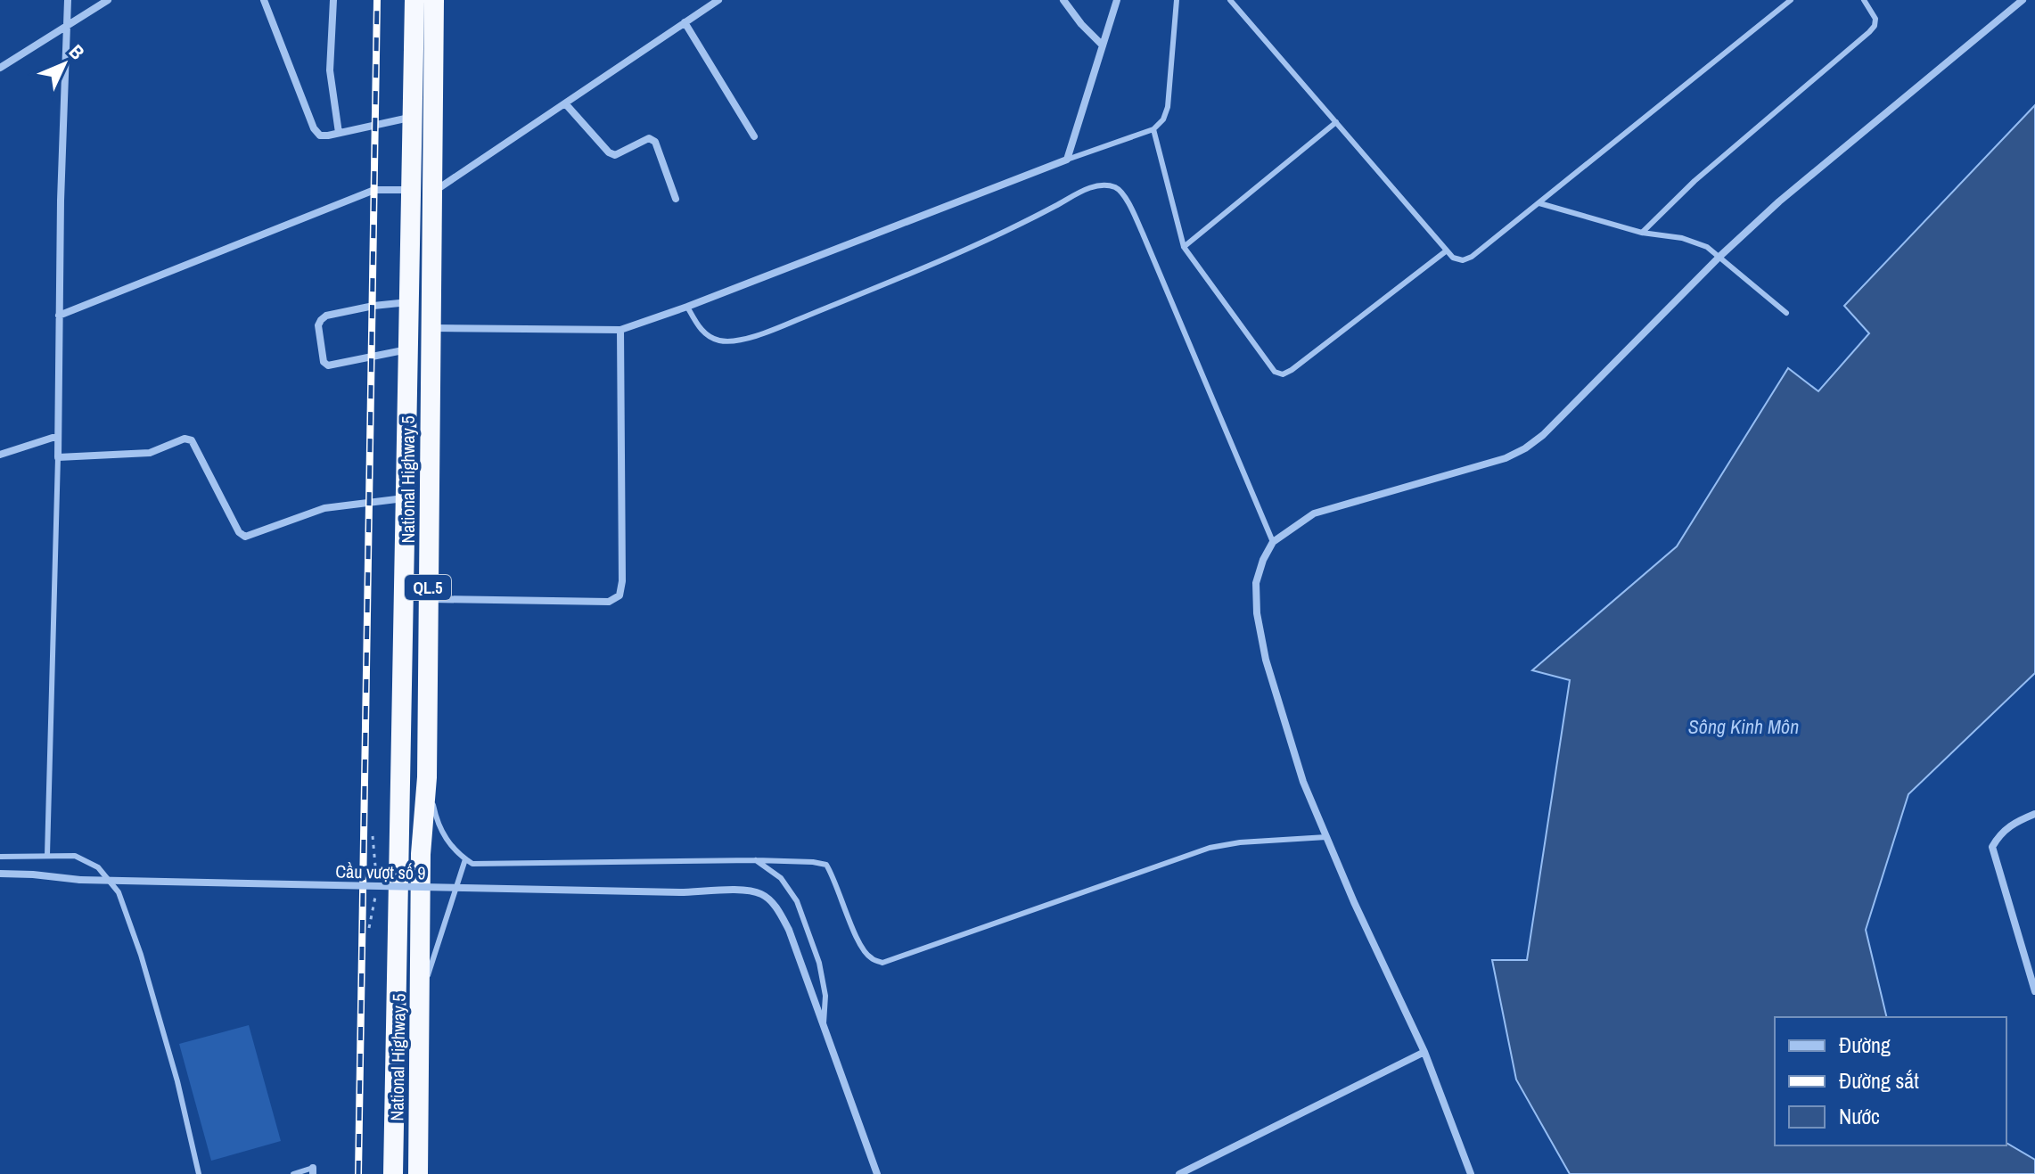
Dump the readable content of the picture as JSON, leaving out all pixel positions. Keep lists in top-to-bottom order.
{
  "streets": {
    "highway": ["National Highway 5", "QL.5"],
    "street": ["Cầu vượt số 9"]
  },
  "water": ["Sông Kinh Môn"],
  "legend": ["Đường", "Đường sắt", "Nước"],
  "north": "top right"
}
